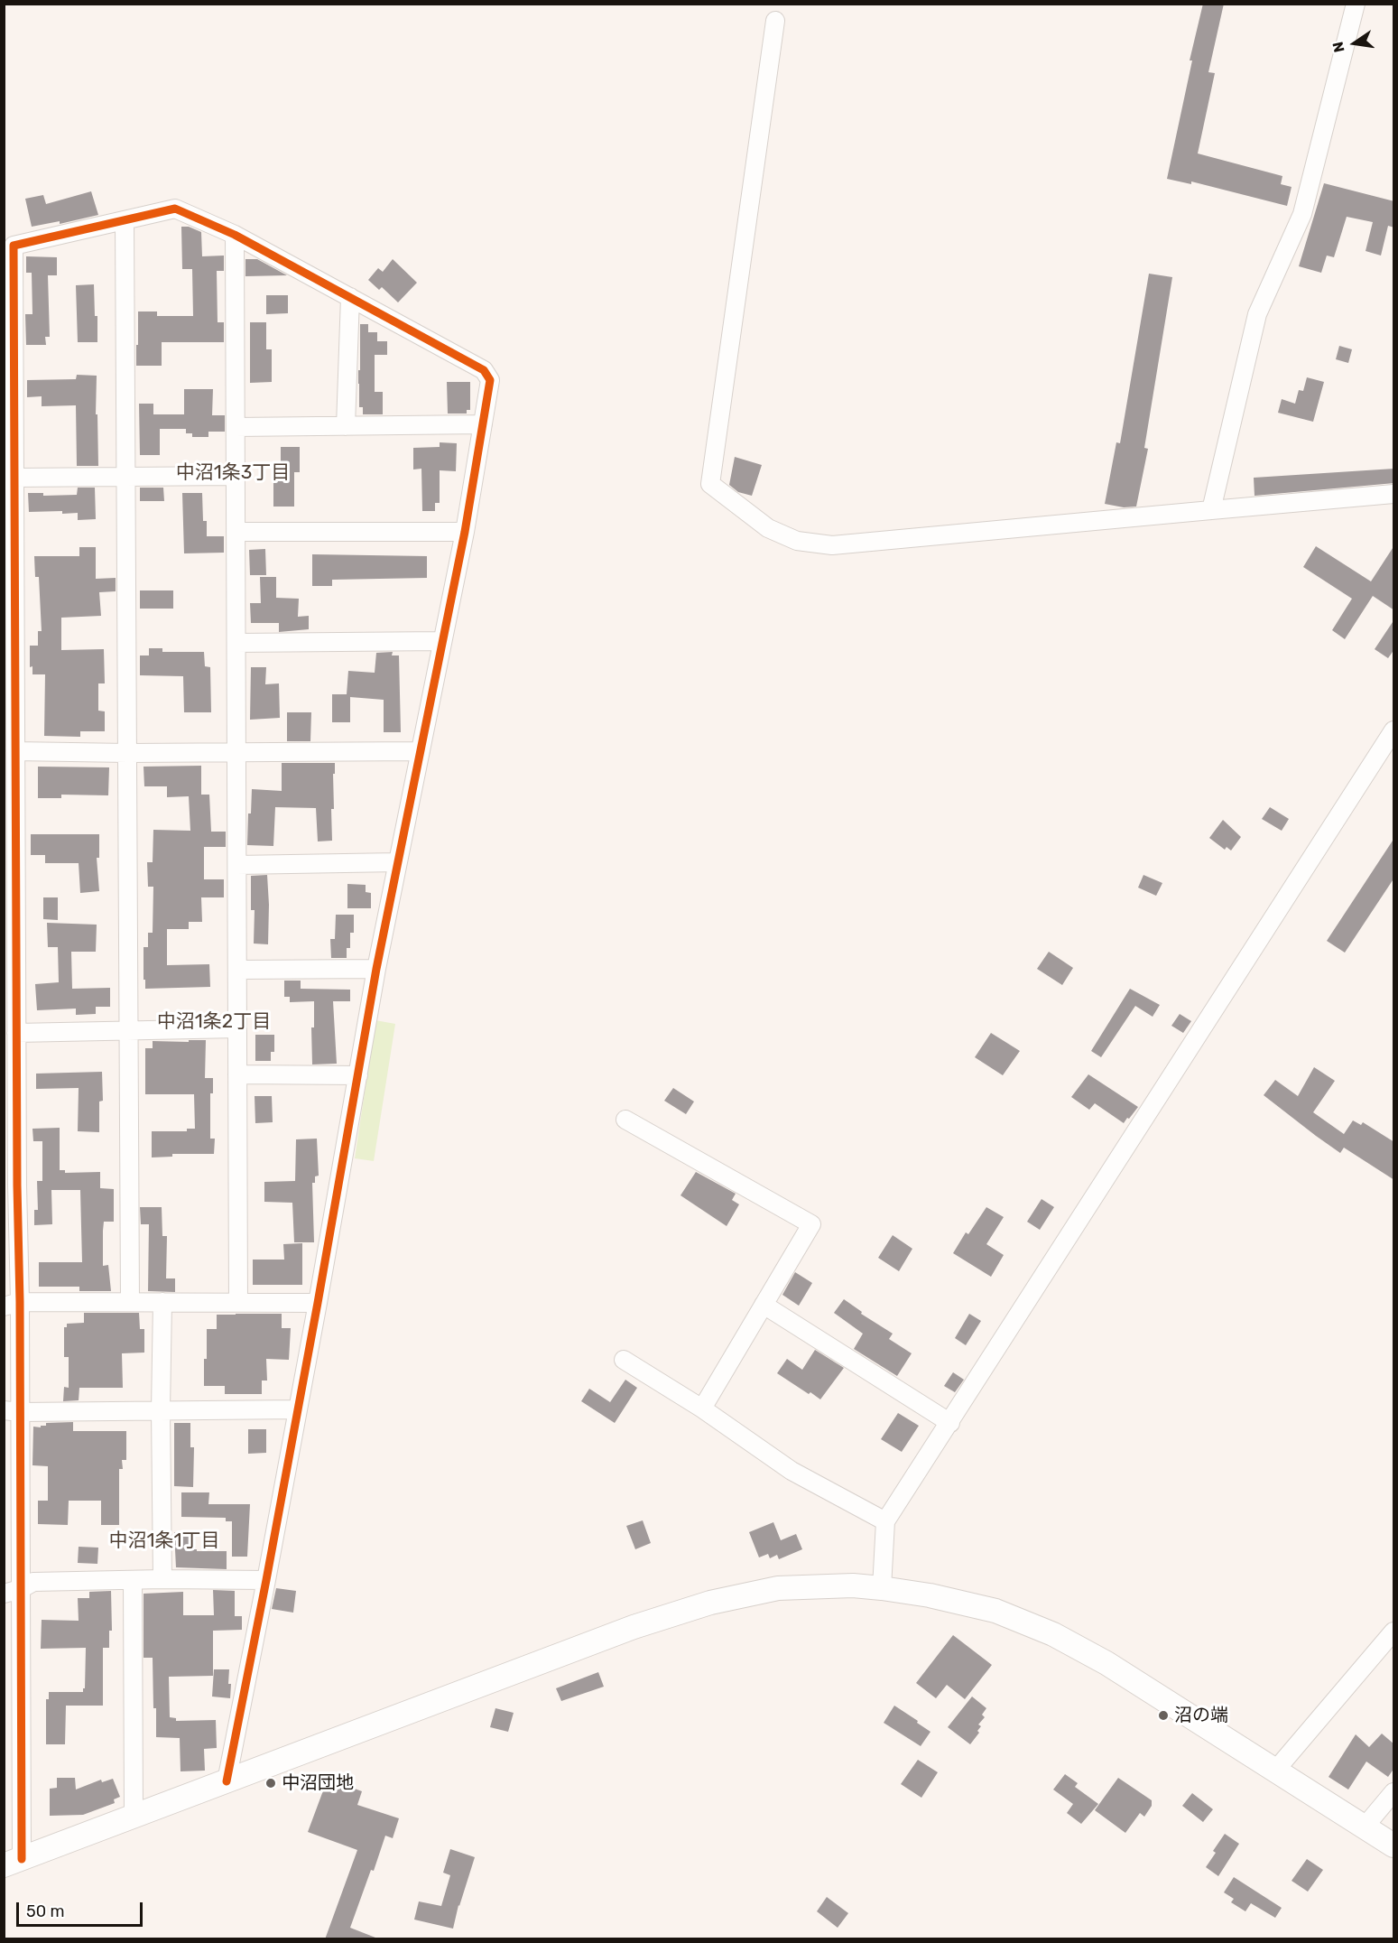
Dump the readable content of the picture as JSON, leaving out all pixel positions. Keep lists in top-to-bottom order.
{
  "districts": ["中沼1条3丁目", "中沼1条2丁目", "中沼1条1丁目"],
  "places": ["沼の端", "中沼団地"],
  "scale_bar": "50 m",
  "north": "left"
}
